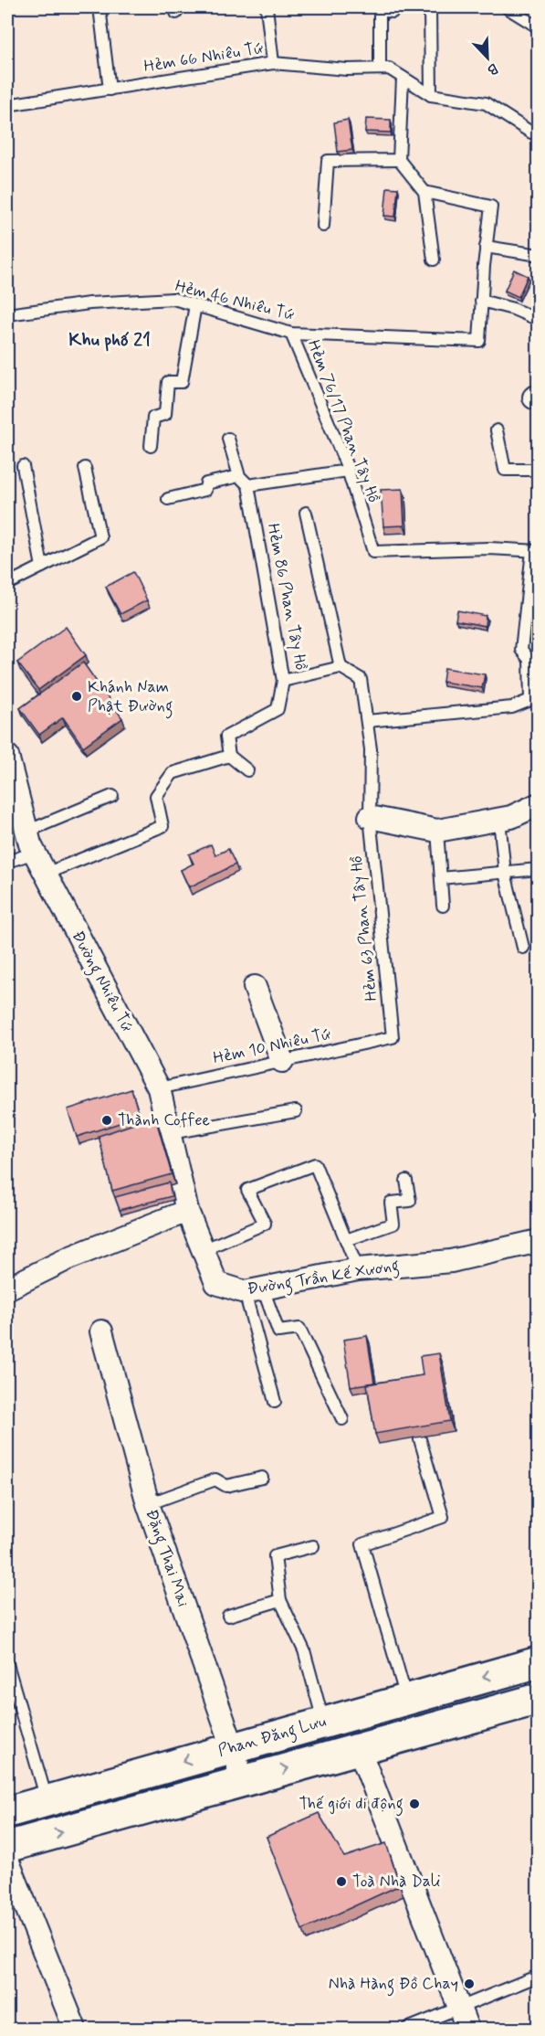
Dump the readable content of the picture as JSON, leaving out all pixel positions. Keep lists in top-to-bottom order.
{
  "streets": {
    "main road": ["Phan Đăng Lưu"],
    "street": ["Đường Nhiêu Tứ", "Đường Trần Kế Xương", "Đặng Thai Mai"],
    "lane": [
      "Hẻm 66 Nhiêu Tứ",
      "Hẻm 46 Nhiêu Tứ",
      "Hẻm 76/17 Phan Tây Hồ",
      "Hẻm 86 Phan Tây Hồ",
      "Hẻm 63 Phan Tây Hồ",
      "Hẻm 10 Nhiêu Tứ"
    ]
  },
  "crossings": [
    ["Hẻm 46 Nhiêu Tứ", "Hẻm 76/17 Phan Tây Hồ"],
    ["Hẻm 63 Phan Tây Hồ", "Hẻm 10 Nhiêu Tứ"],
    ["Đường Nhiêu Tứ", "Hẻm 10 Nhiêu Tứ"],
    ["Đường Nhiêu Tứ", "Đường Trần Kế Xương"],
    ["Đặng Thai Mai", "Phan Đăng Lưu"]
  ],
  "districts": ["Khu phố 21"],
  "places": [
    "Khánh Nam Phật Đường",
    "Thành Coffee",
    "Thế giới di động",
    "Toà Nhà Dali",
    "Nhà Hàng Đồ Chay"
  ],
  "north": "bottom right"
}
